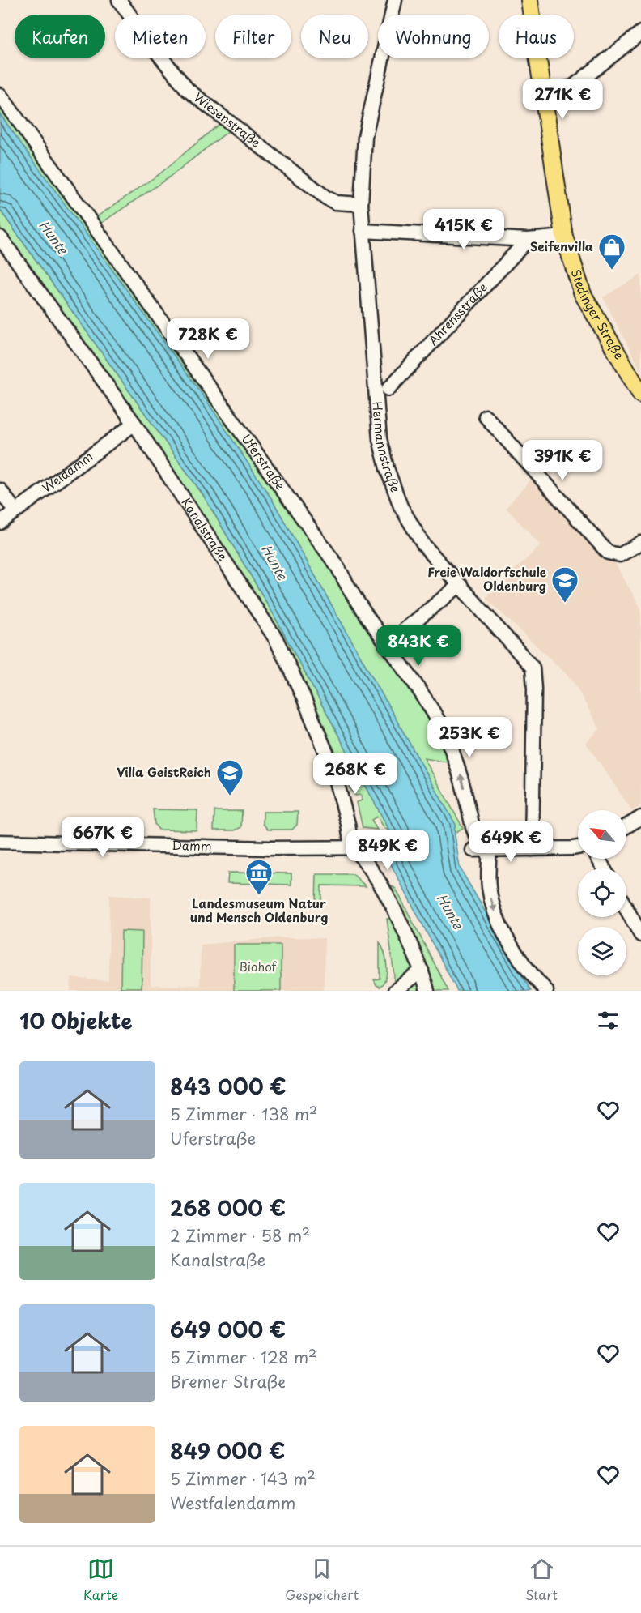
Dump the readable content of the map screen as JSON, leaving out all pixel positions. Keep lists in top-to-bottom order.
{
  "streets": {
    "main road": ["Stedinger Straße"],
    "street": [
      "Wiesenstraße",
      "Ahrensstraße",
      "Hermannstraße",
      "Uferstraße",
      "Weidamm",
      "Kanalstraße",
      "Damm"
    ]
  },
  "crossings": [
    ["Wiesenstraße", "Hermannstraße"],
    ["Weidamm", "Kanalstraße"],
    ["Kanalstraße", "Damm"]
  ],
  "water": ["Hunte"],
  "parks": ["Biohof"],
  "places": {
    "shop": ["Seifenvilla"],
    "school or university": ["Freie Waldorfschule Oldenburg", "Villa GeistReich"],
    "museum": ["Landesmuseum Natur und Mensch Oldenburg"]
  },
  "north": "top left",
  "page": {
    "chip": [
      "Kaufen",
      "Mieten",
      "Filter",
      "Neu",
      "Wohnung",
      "Haus"
    ],
    "price": [
      "271K €",
      "415K €",
      "728K €",
      "391K €",
      "843K €",
      "253K €",
      "268K €",
      "667K €",
      "649K €",
      "849K €"
    ],
    "heading": "10 Objekte",
    "list": [
      {
        "name": "843 000 €",
        "note": "5 Zimmer · 138 m² · Uferstraße"
      },
      {
        "name": "268 000 €",
        "note": "2 Zimmer · 58 m² · Kanalstraße"
      },
      {
        "name": "649 000 €",
        "note": "5 Zimmer · 128 m² · Bremer Straße"
      },
      {
        "name": "849 000 €",
        "note": "5 Zimmer · 143 m² · Westfalendamm"
      }
    ],
    "tabs": ["Karte", "Gespeichert", "Start"]
  }
}
